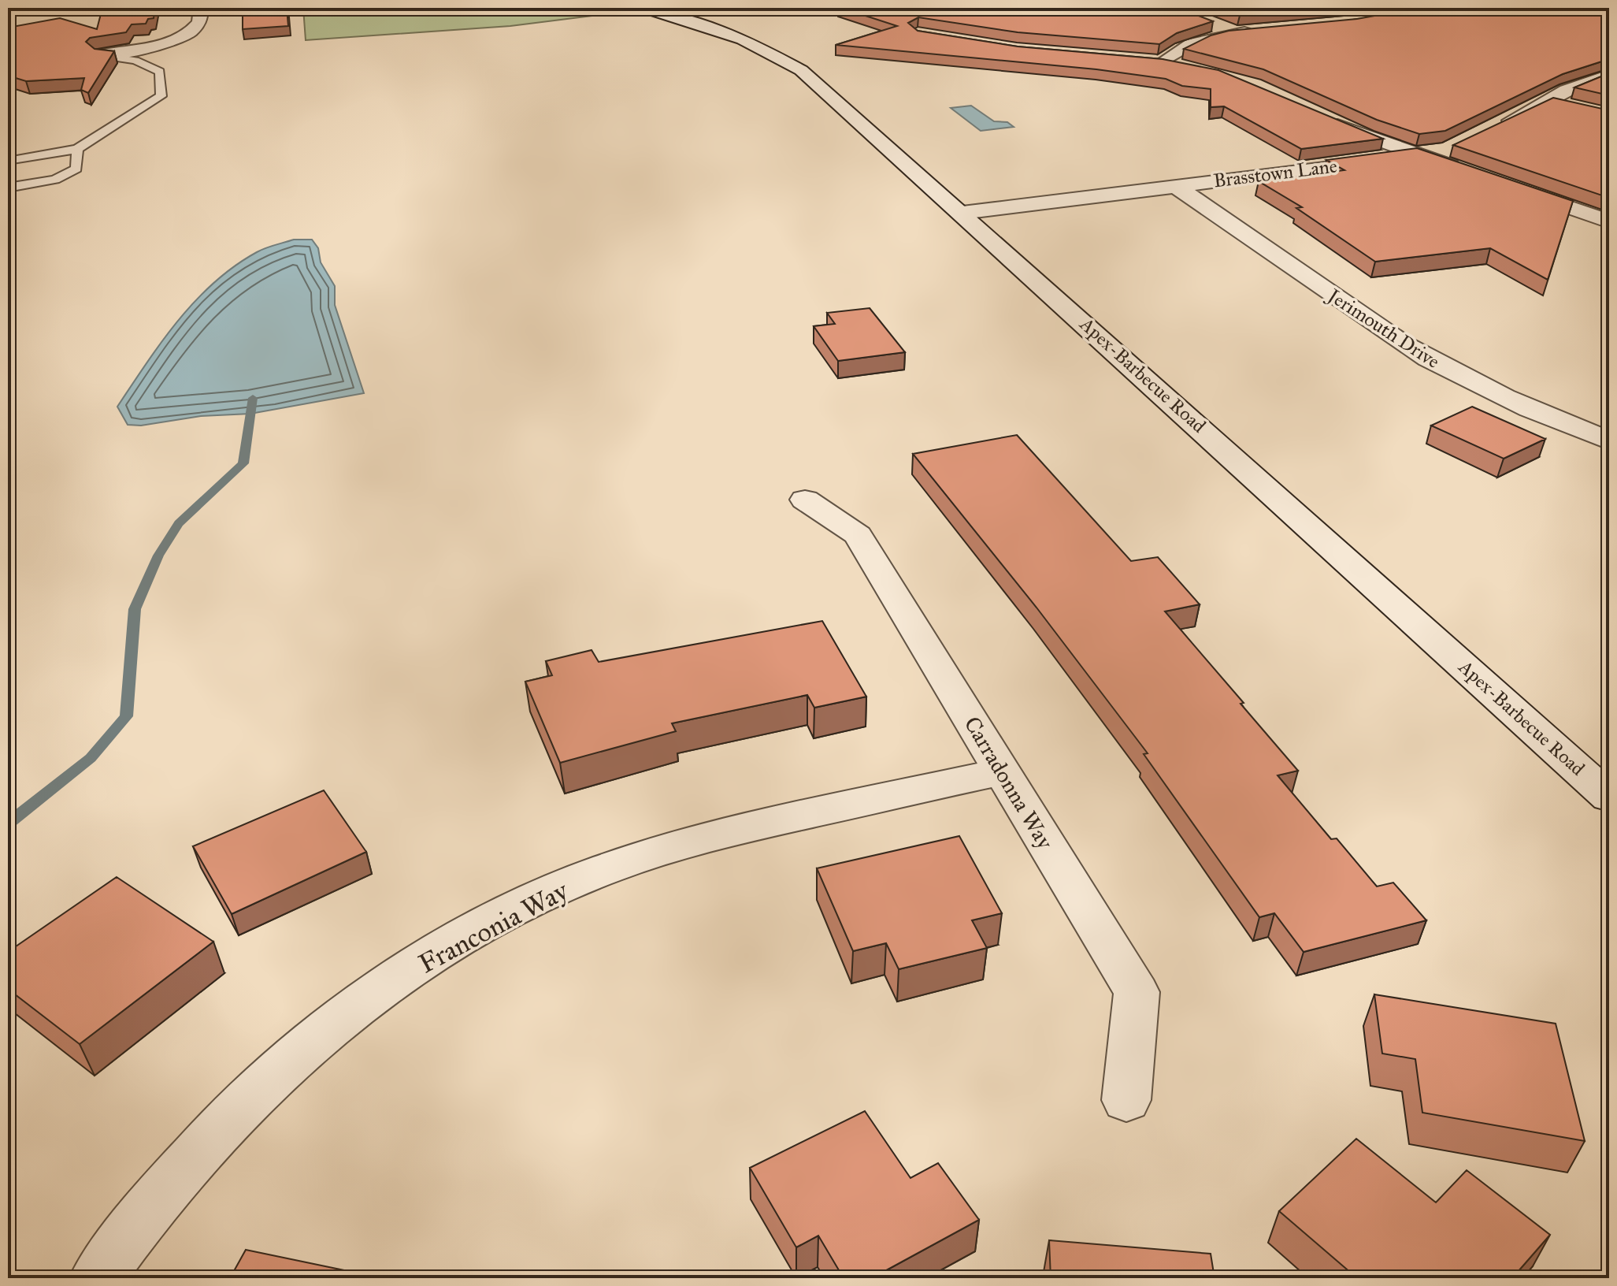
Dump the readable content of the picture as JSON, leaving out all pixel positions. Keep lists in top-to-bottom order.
{
  "streets": {
    "street": [
      "Brasstown Lane",
      "Jerimouth Drive",
      "Apex-Barbecue Road",
      "Carradonna Way",
      "Franconia Way"
    ]
  },
  "crossings": [
    ["Brasstown Lane", "Jerimouth Drive"],
    ["Brasstown Lane", "Apex-Barbecue Road"],
    ["Carradonna Way", "Franconia Way"]
  ]
}
